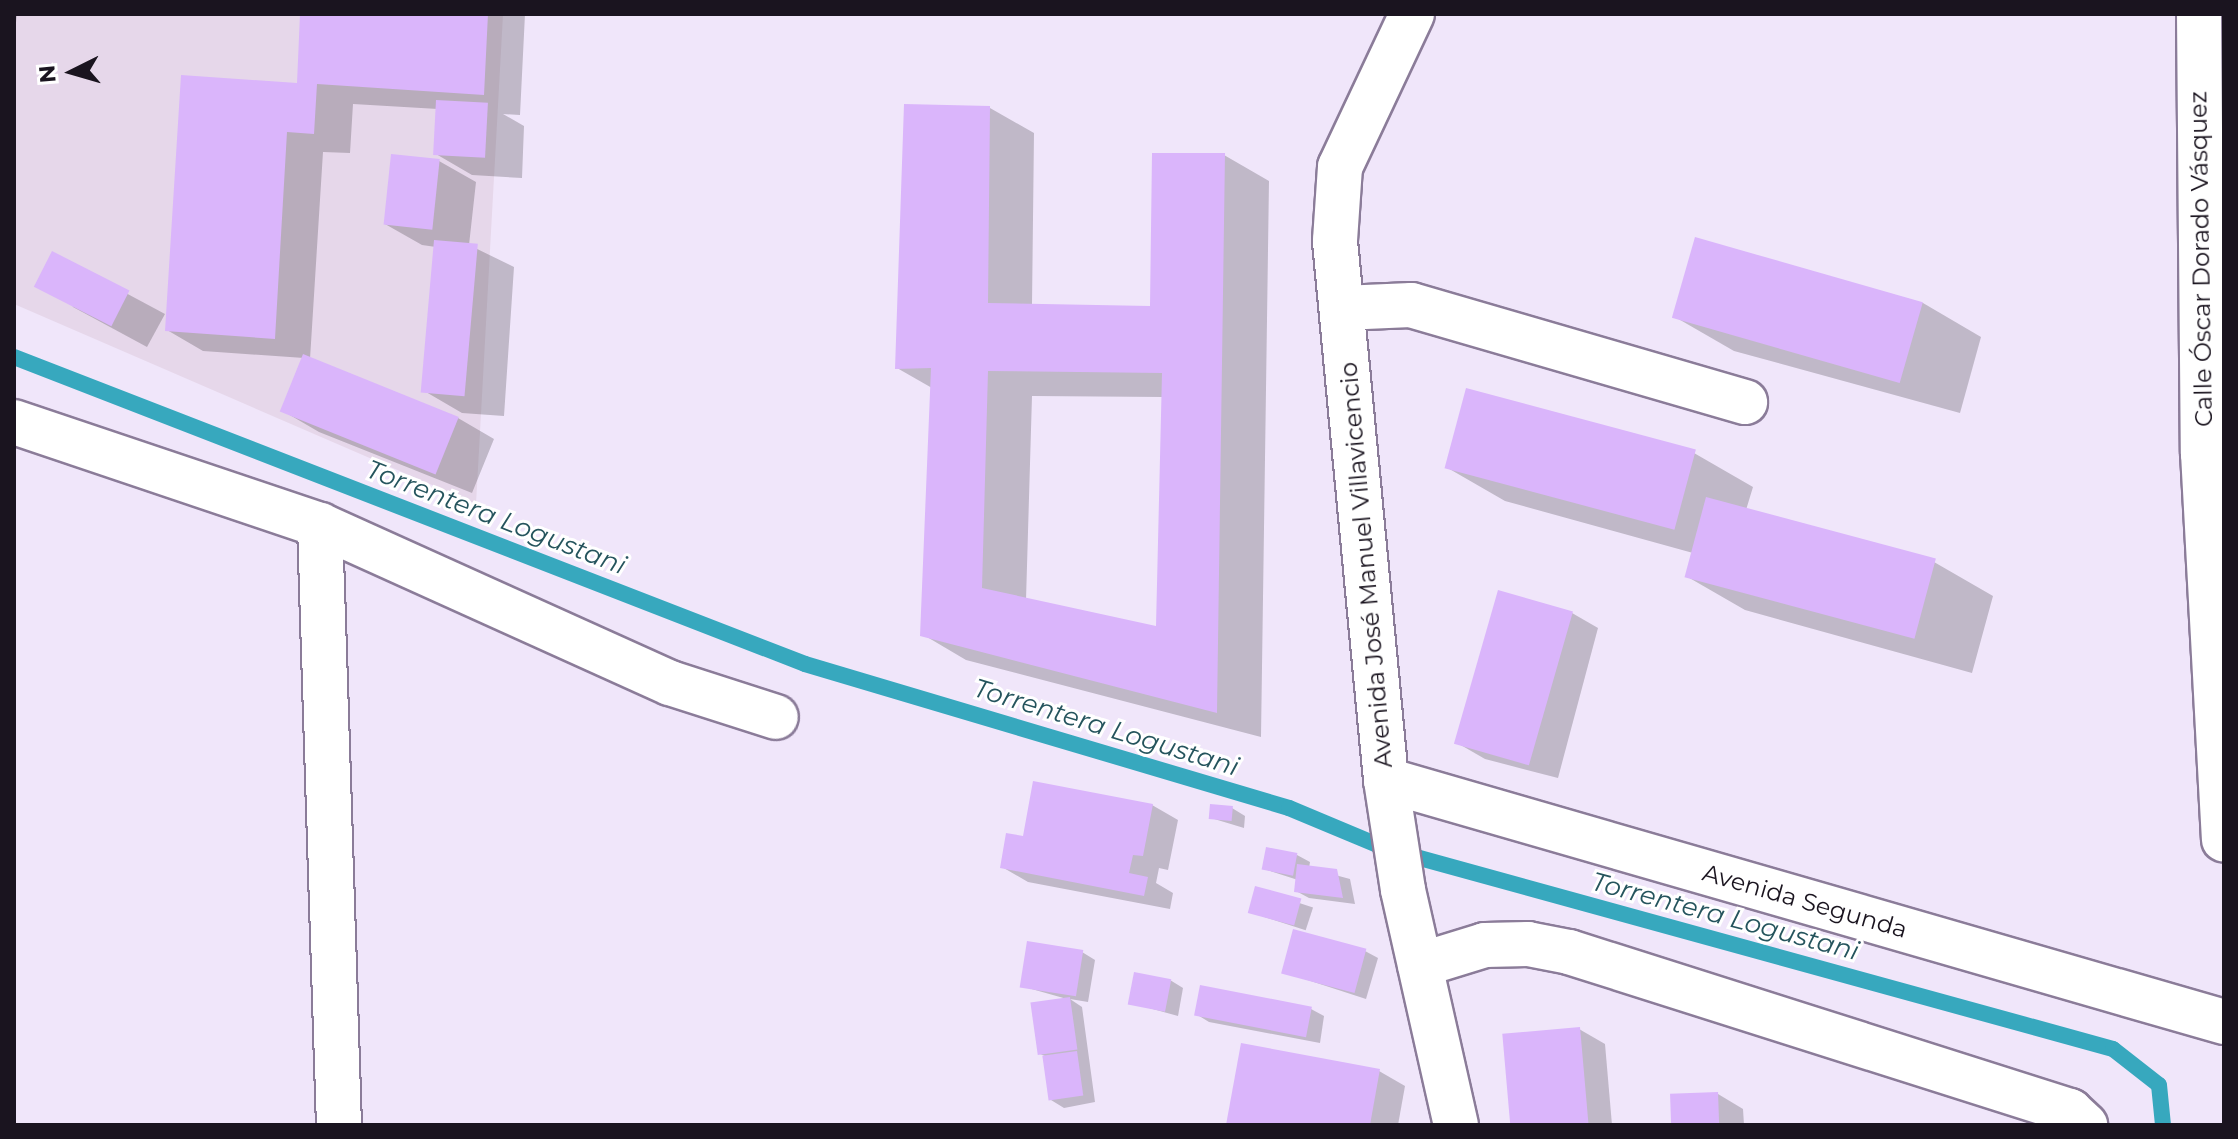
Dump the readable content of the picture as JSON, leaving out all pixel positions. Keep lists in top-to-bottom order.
{
  "streets": {
    "street": ["Calle Óscar Dorado Vásquez", "Avenida José Manuel Villavicencio", "Avenida Segunda"]
  },
  "crossings": [
    ["Avenida José Manuel Villavicencio", "Avenida Segunda"]
  ],
  "water": ["Torrentera Logustani"],
  "north": "left"
}
